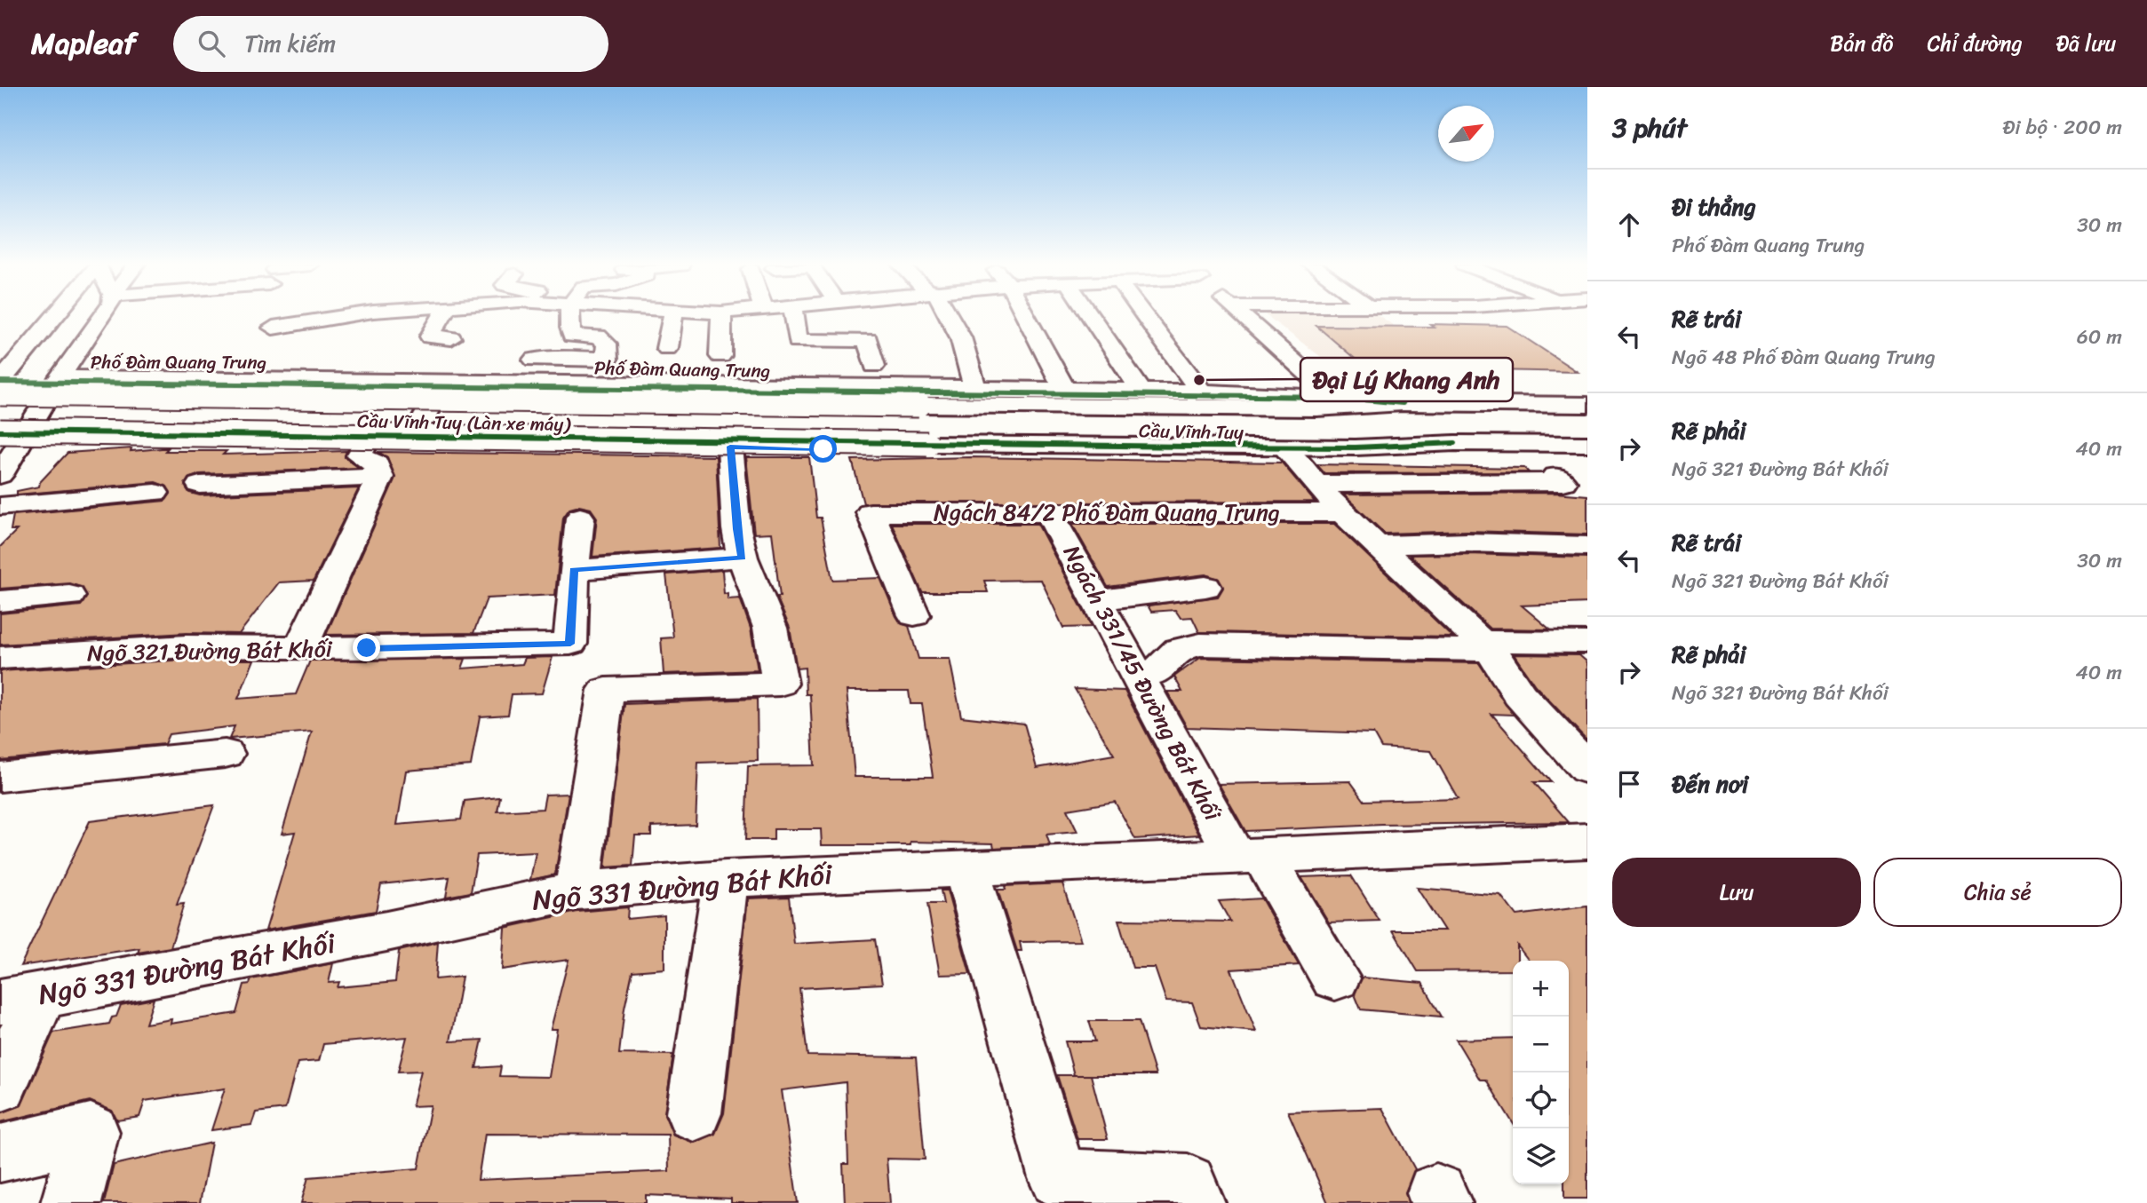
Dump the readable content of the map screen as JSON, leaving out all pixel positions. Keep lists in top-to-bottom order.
{
  "streets": {
    "main road": [
      "Phố Đàm Quang Trung",
      "Cầu Vĩnh Tuy (Làn xe máy)",
      "Cầu Vĩnh Tuy",
      "Ngách 84/2 Phố Đàm Quang Trung",
      "Ngõ 321 Đường Bát Khối",
      "Ngách 331/45 Đường Bát Khối",
      "Ngõ 331 Đường Bát Khối"
    ]
  },
  "crossings": [
    ["Phố Đàm Quang Trung", "Cầu Vĩnh Tuy"],
    ["Cầu Vĩnh Tuy (Làn xe máy)", "Cầu Vĩnh Tuy"],
    ["Ngách 84/2 Phố Đàm Quang Trung", "Ngách 331/45 Đường Bát Khối"],
    ["Ngách 331/45 Đường Bát Khối", "Ngõ 331 Đường Bát Khối"]
  ],
  "places": ["Đại Lý Khang Anh"],
  "north": "top right",
  "page": {
    "header": "Mapleaf",
    "search": "Tìm kiếm",
    "nav": ["Bản đồ", "Chỉ đường", "Đã lưu"],
    "heading": ["3 phút", "Đi bộ · 200 m"],
    "list": [
      ["Đi thẳng", "Phố Đàm Quang Trung", "30 m"],
      ["Rẽ trái", "Ngõ 48 Phố Đàm Quang Trung", "60 m"],
      ["Rẽ phải", "Ngõ 321 Đường Bát Khối", "40 m"],
      ["Rẽ trái", "Ngõ 321 Đường Bát Khối", "30 m"],
      ["Rẽ phải", "Ngõ 321 Đường Bát Khối", "40 m"],
      "Đến nơi"
    ],
    "buttons": ["Lưu", "Chia sẻ"],
    "map_buttons": ["+", "−"]
  }
}
